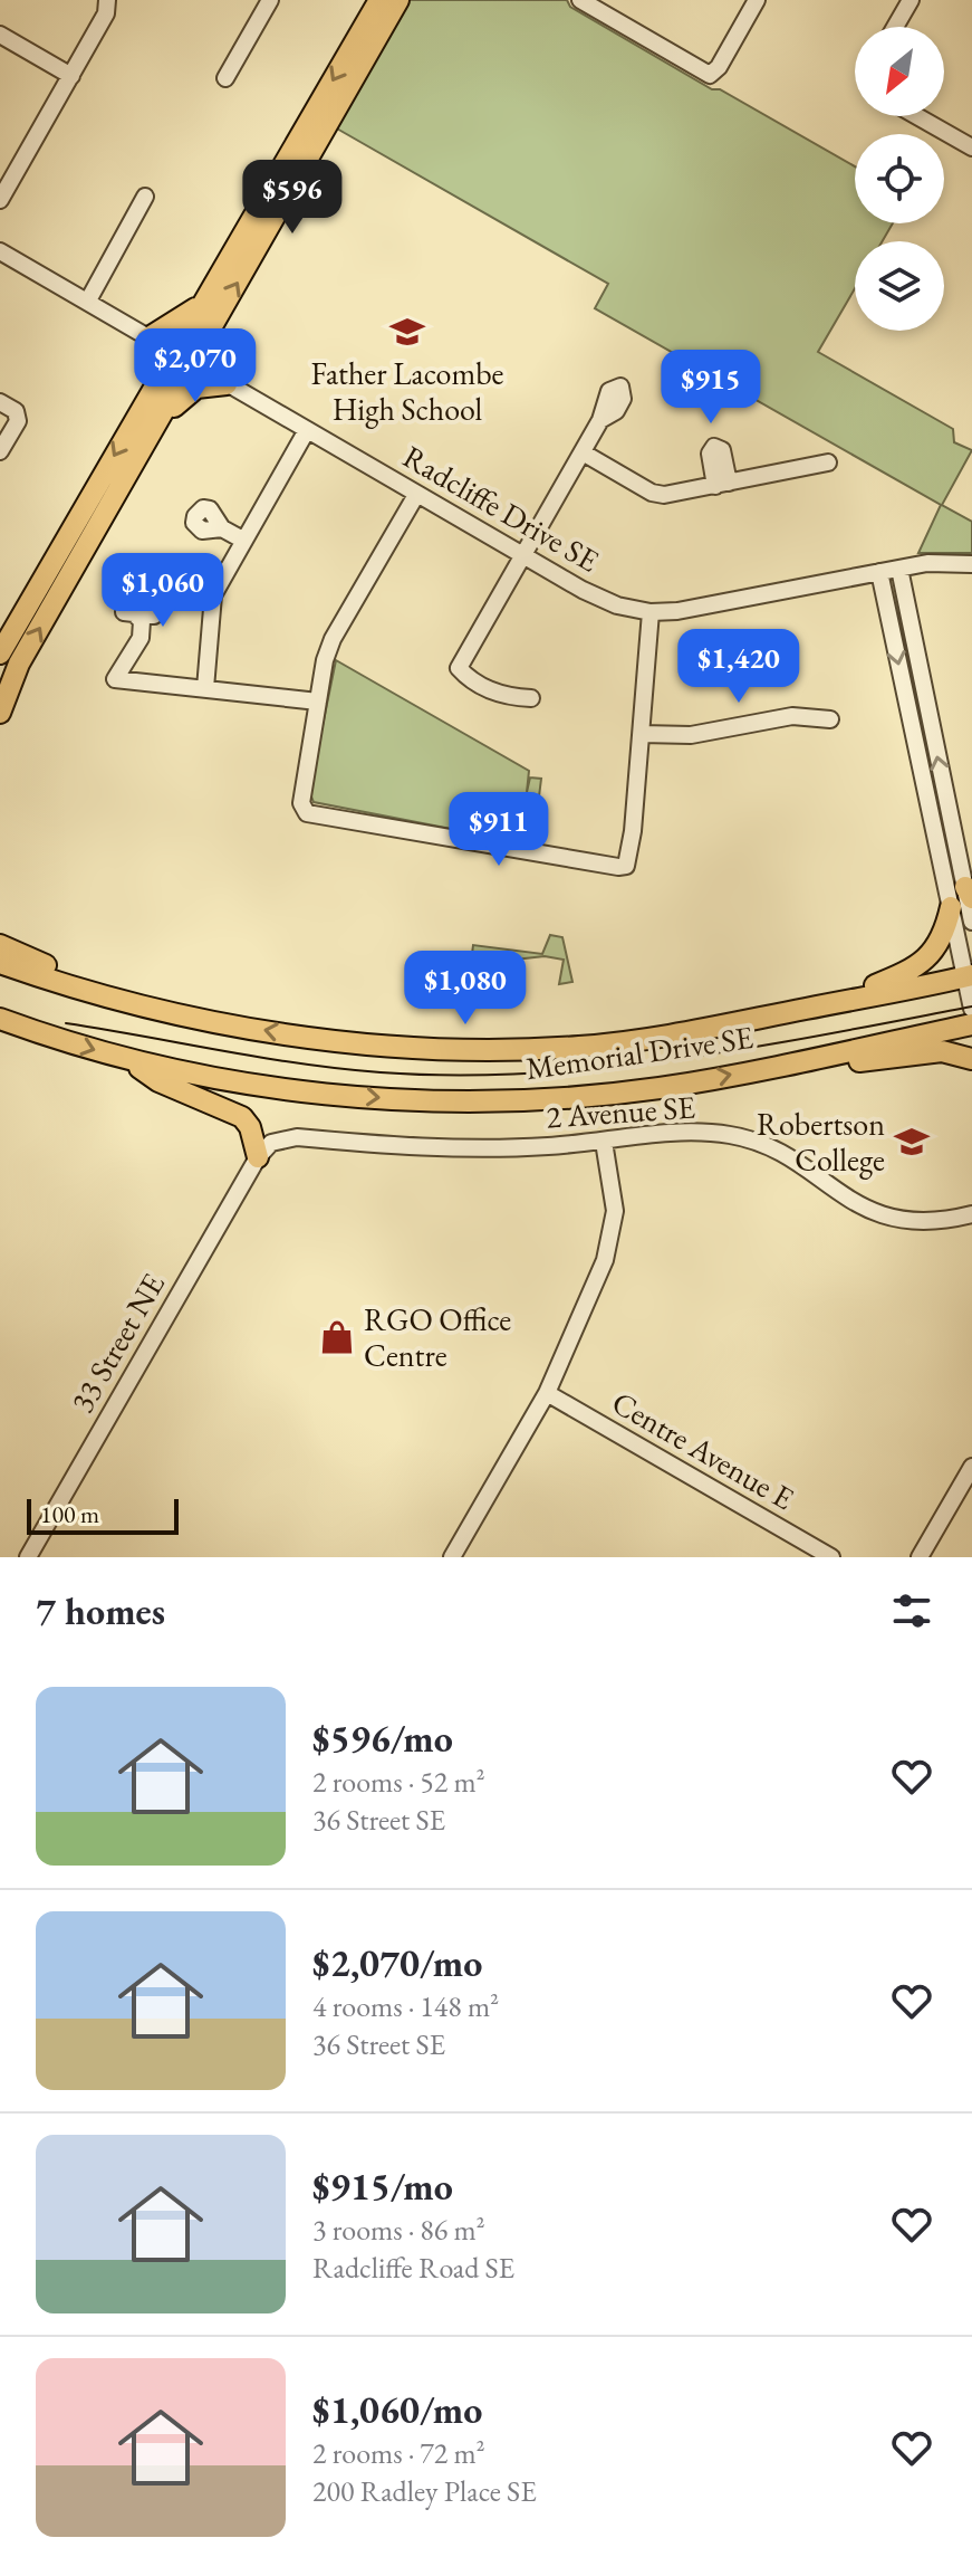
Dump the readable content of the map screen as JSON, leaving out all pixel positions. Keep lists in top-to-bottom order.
{
  "streets": {
    "main road": ["Memorial Drive SE"],
    "street": [
      "Radcliffe Drive SE",
      "2 Avenue SE",
      "33 Street NE",
      "Centre Avenue E"
    ]
  },
  "crossings": [
    ["2 Avenue SE", "33 Street NE"]
  ],
  "places": {
    "school or university": ["Father Lacombe High School", "Robertson College"],
    "shop": ["RGO Office Centre"]
  },
  "scale_bar": "100 m",
  "north": "bottom left",
  "page": {
    "price": [
      "$596",
      "$2,070",
      "$915",
      "$1,060",
      "$1,420",
      "$911",
      "$1,080"
    ],
    "scale": "100 m",
    "heading": "7 homes",
    "list": [
      {
        "name": "$596/mo",
        "note": "2 rooms · 52 m² · 36 Street SE"
      },
      {
        "name": "$2,070/mo",
        "note": "4 rooms · 148 m² · 36 Street SE"
      },
      {
        "name": "$915/mo",
        "note": "3 rooms · 86 m² · Radcliffe Road SE"
      },
      {
        "name": "$1,060/mo",
        "note": "2 rooms · 72 m² · 200 Radley Place SE"
      }
    ]
  }
}
